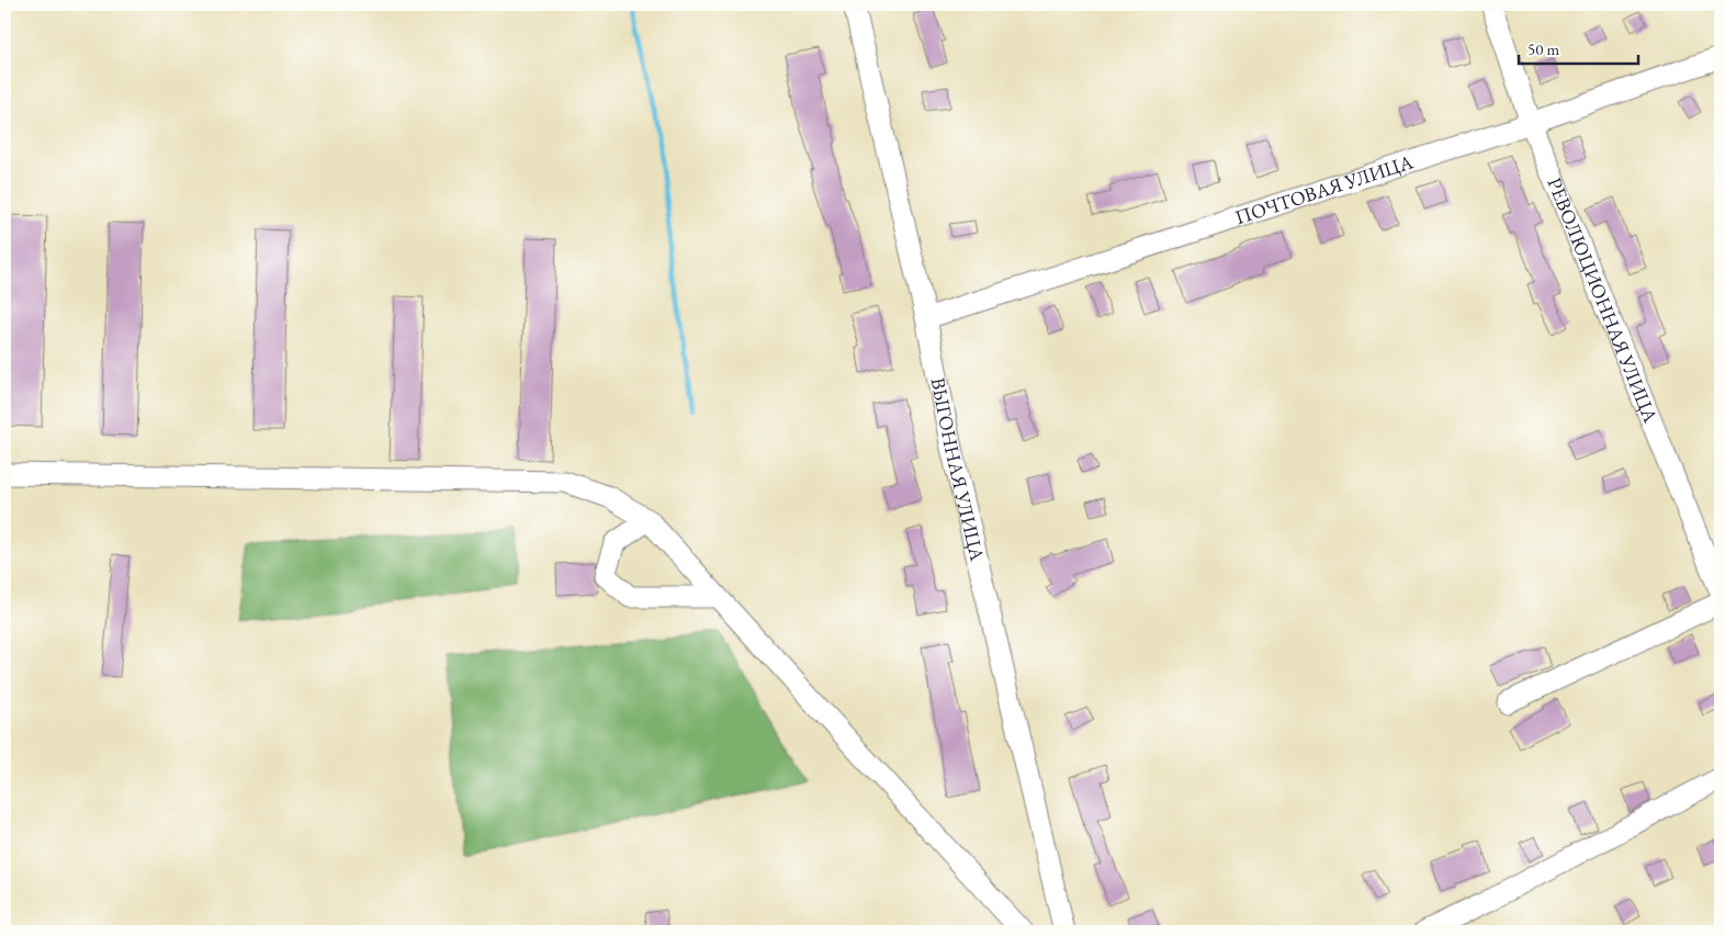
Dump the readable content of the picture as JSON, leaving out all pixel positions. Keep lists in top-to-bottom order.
{
  "streets": {
    "street": ["ПОЧТОВАЯ УЛИЦА", "РЕВОЛЮЦИОННАЯ УЛИЦА", "ВЫГОННАЯ УЛИЦА"]
  },
  "crossings": [
    ["ПОЧТОВАЯ УЛИЦА", "РЕВОЛЮЦИОННАЯ УЛИЦА"],
    ["ПОЧТОВАЯ УЛИЦА", "ВЫГОННАЯ УЛИЦА"]
  ],
  "scale_bar": "50 m"
}
